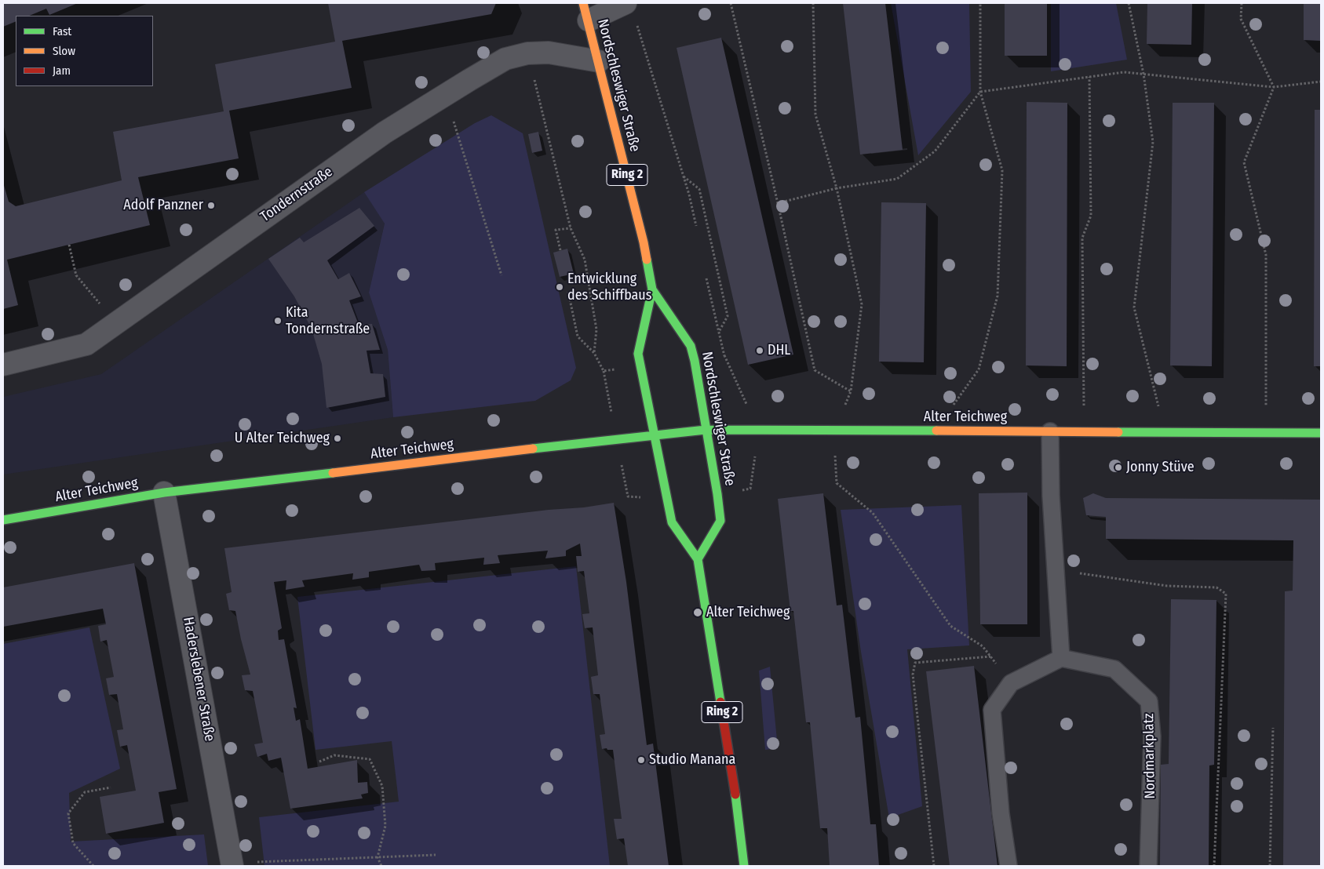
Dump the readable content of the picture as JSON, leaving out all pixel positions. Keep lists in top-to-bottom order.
{
  "streets": {
    "street": [
      "Nordschleswiger Straße",
      "Ring 2",
      "Tondernstraße",
      "Alter Teichweg",
      "Haderslebener Straße"
    ],
    "lane": ["Nordmarkplatz"]
  },
  "crossings": [
    ["Nordschleswiger Straße", "Tondernstraße"],
    ["Nordschleswiger Straße", "Alter Teichweg"],
    ["Alter Teichweg", "Haderslebener Straße"]
  ],
  "places": [
    "Adolf Panzner",
    "Entwicklung des Schiffbaus",
    "Kita Tondernstraße",
    "DHL",
    "U Alter Teichweg",
    "Jonny Stüve",
    "Alter Teichweg",
    "Studio Manana"
  ],
  "legend": ["Fast", "Slow", "Jam"]
}
